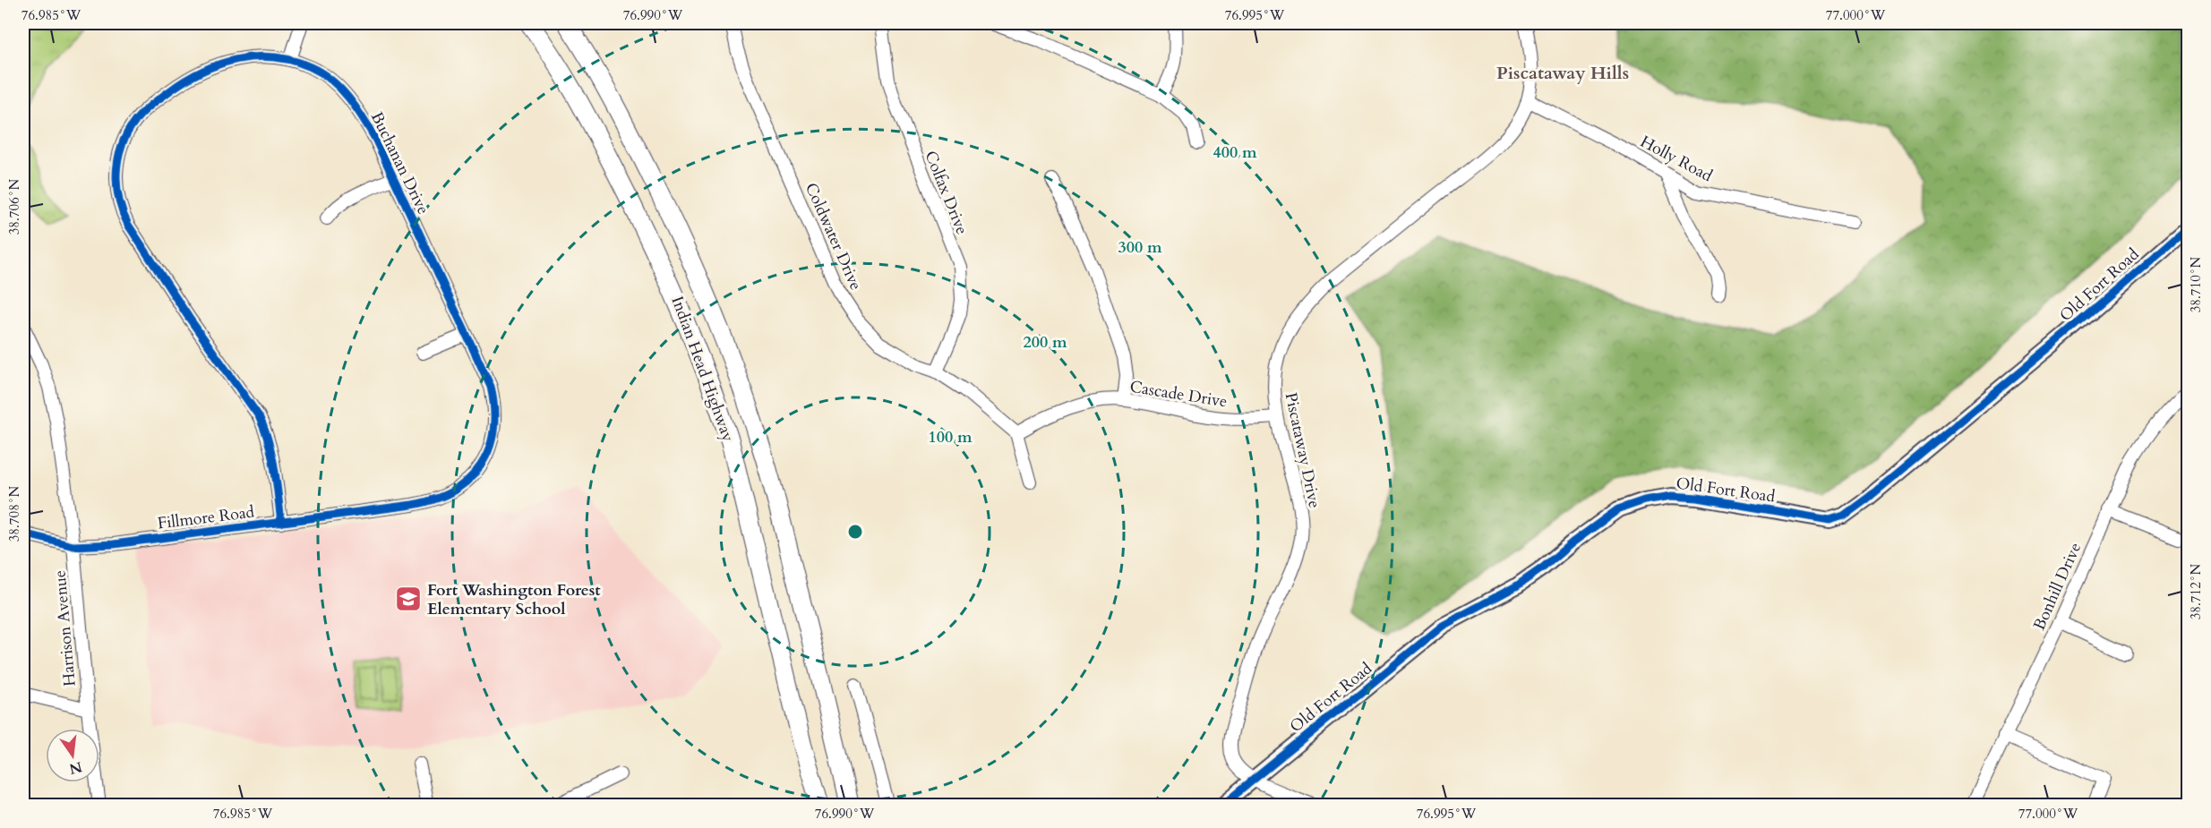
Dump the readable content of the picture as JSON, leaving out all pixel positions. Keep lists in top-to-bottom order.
{
  "streets": {
    "highway": ["Indian Head Highway"],
    "main road": ["Old Fort Road"],
    "street": [
      "Holly Road",
      "Buchanan Drive",
      "Colfax Drive",
      "Coldwater Drive",
      "Cascade Drive",
      "Piscataway Drive",
      "Fillmore Road",
      "Bonhill Drive",
      "Harrison Avenue"
    ]
  },
  "crossings": [
    ["Holly Road", "Piscataway Drive"],
    ["Buchanan Drive", "Fillmore Road"],
    ["Colfax Drive", "Coldwater Drive"],
    ["Coldwater Drive", "Cascade Drive"],
    ["Old Fort Road", "Piscataway Drive"],
    ["Cascade Drive", "Piscataway Drive"],
    ["Fillmore Road", "Harrison Avenue"]
  ],
  "districts": ["Piscataway Hills"],
  "places": {
    "school or university": ["Fort Washington Forest Elementary School"]
  },
  "north": "bottom",
  "coordinates": [
    "76.985°W",
    "76.990°W",
    "76.995°W",
    "77.000°W",
    "38.706°N",
    "38.710°N",
    "38.708°N",
    "38.712°N"
  ],
  "rings": [
    "400 m",
    "300 m",
    "200 m",
    "100 m"
  ]
}
